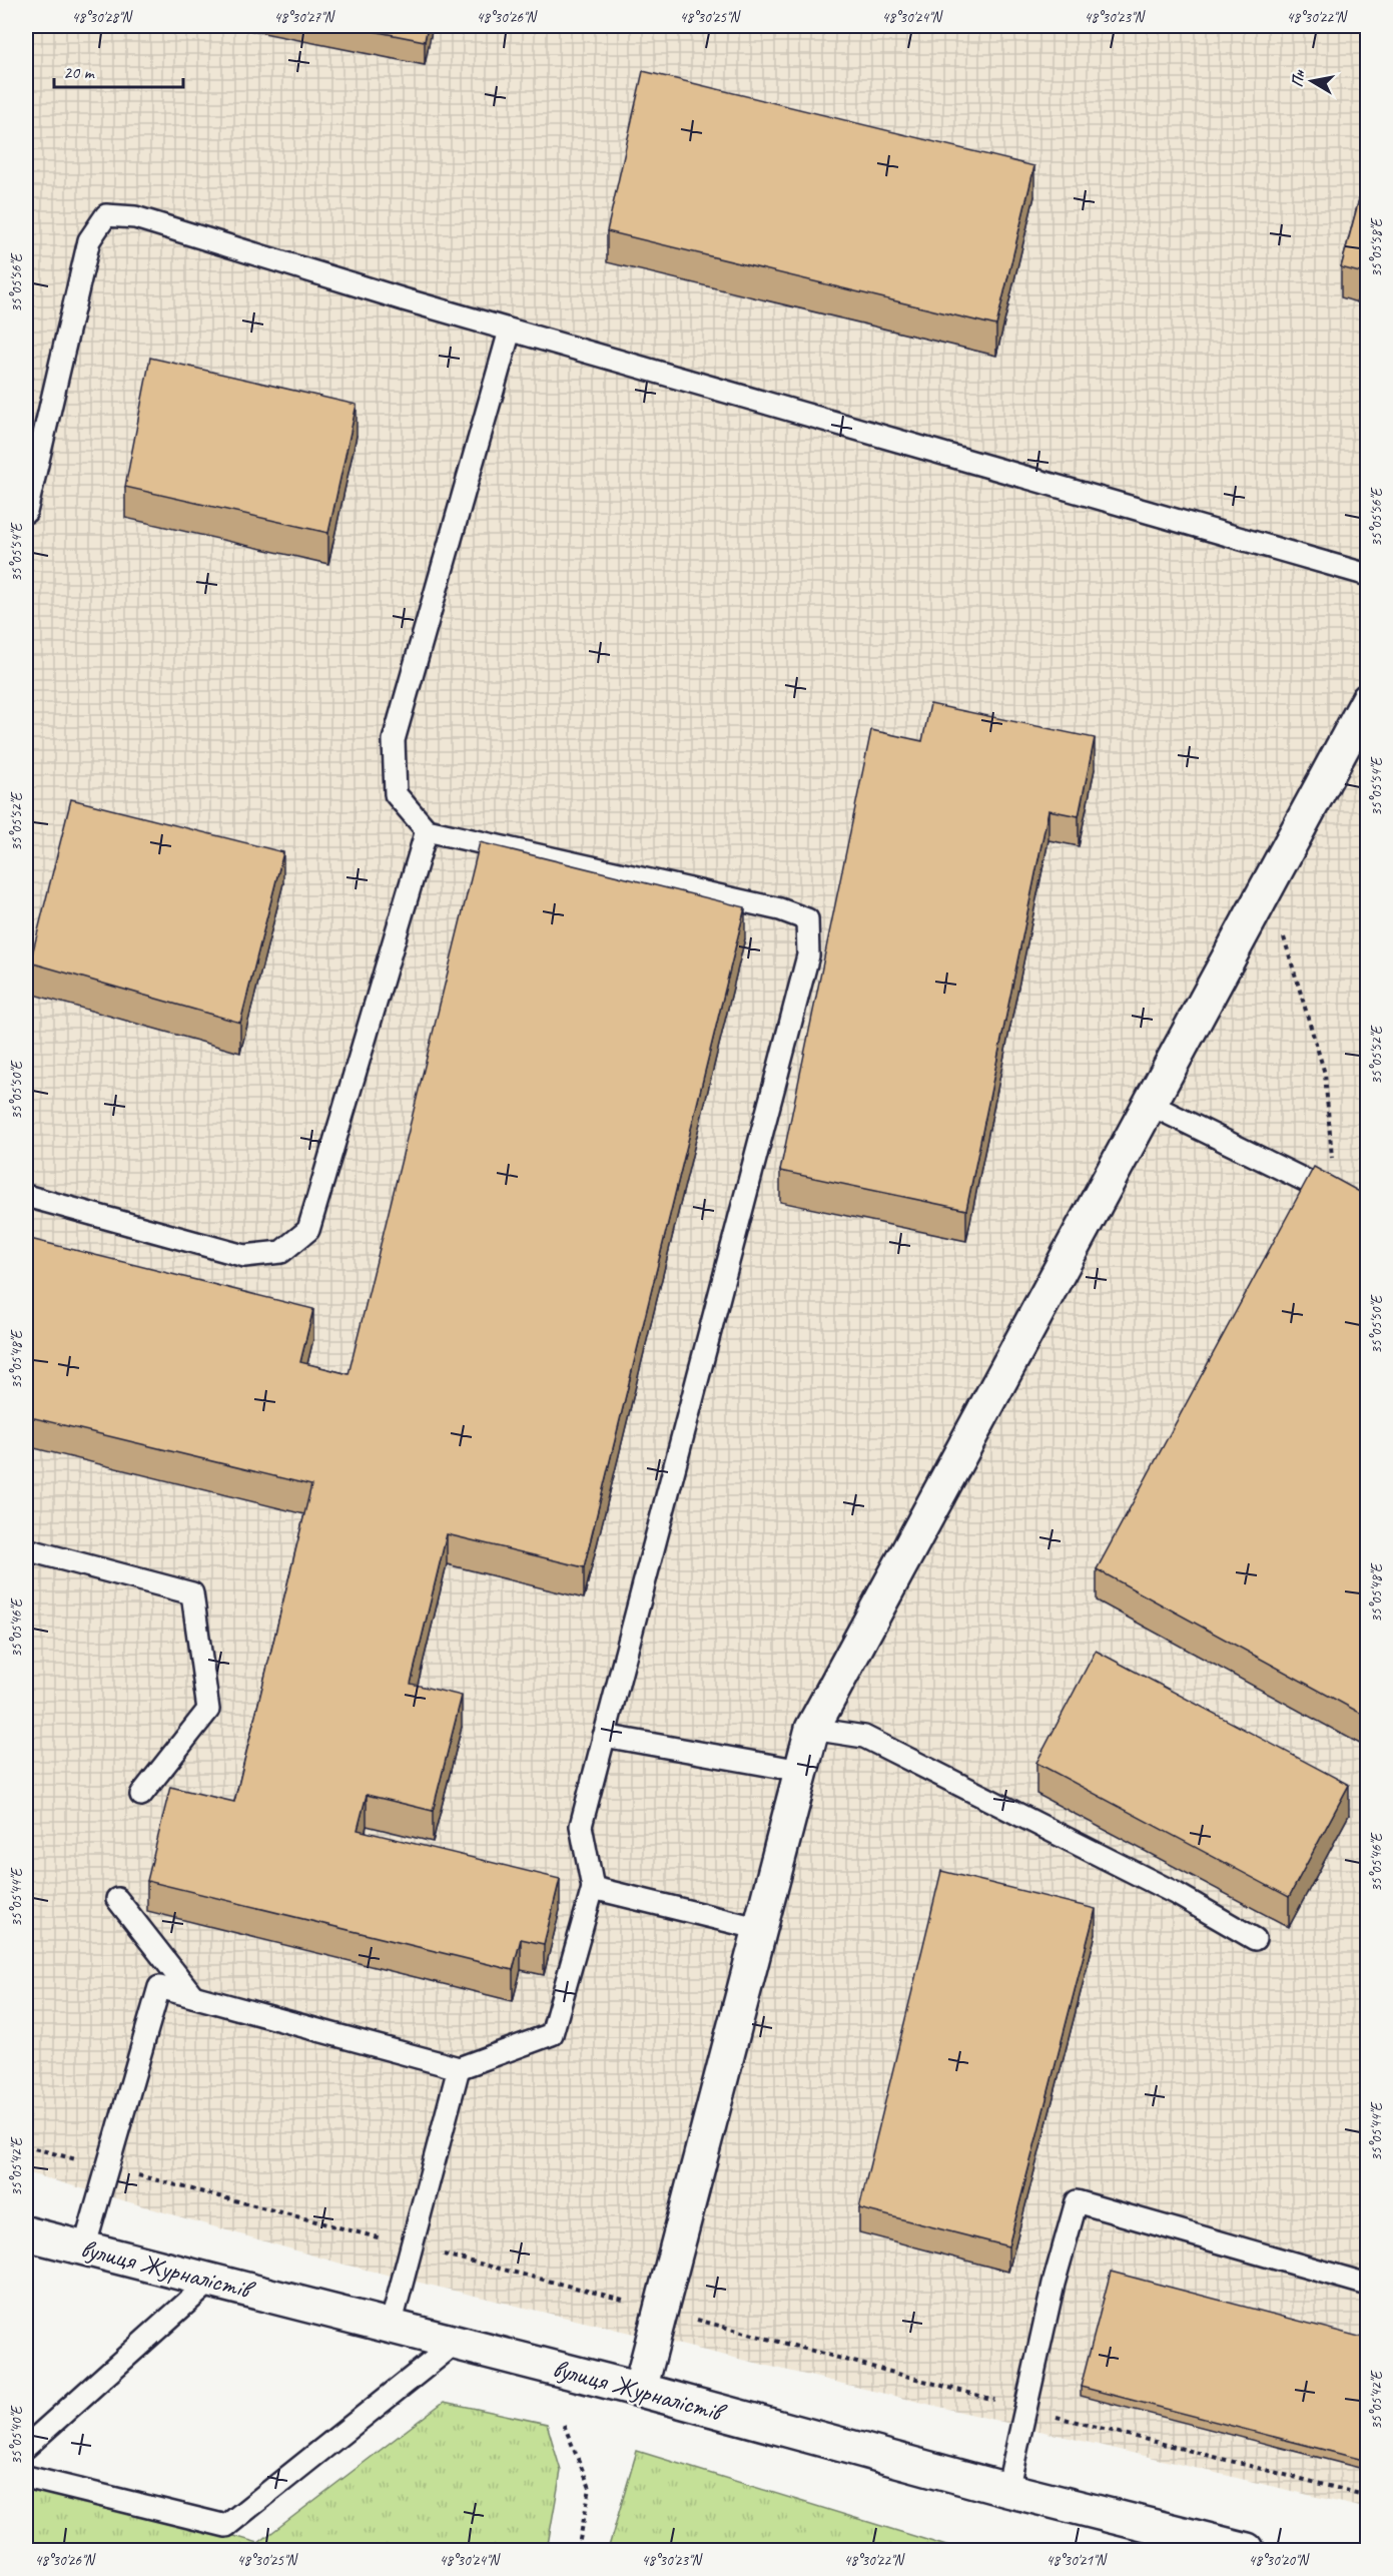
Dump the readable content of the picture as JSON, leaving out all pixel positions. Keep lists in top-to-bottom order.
{
  "streets": {
    "street": ["вулиця Журналістів"]
  },
  "scale_bar": "20 m",
  "north": "left",
  "coordinates": [
    "48°30'28\"N",
    "48°30'27\"N",
    "48°30'26\"N",
    "48°30'25\"N",
    "48°30'24\"N",
    "48°30'23\"N",
    "48°30'22\"N",
    "35°05'58\"E",
    "35°05'56\"E",
    "35°05'54\"E",
    "35°05'52\"E",
    "35°05'50\"E",
    "35°05'48\"E",
    "35°05'46\"E",
    "35°05'44\"E",
    "35°05'42\"E",
    "35°05'40\"E",
    "48°30'21\"N",
    "48°30'20\"N"
  ]
}
